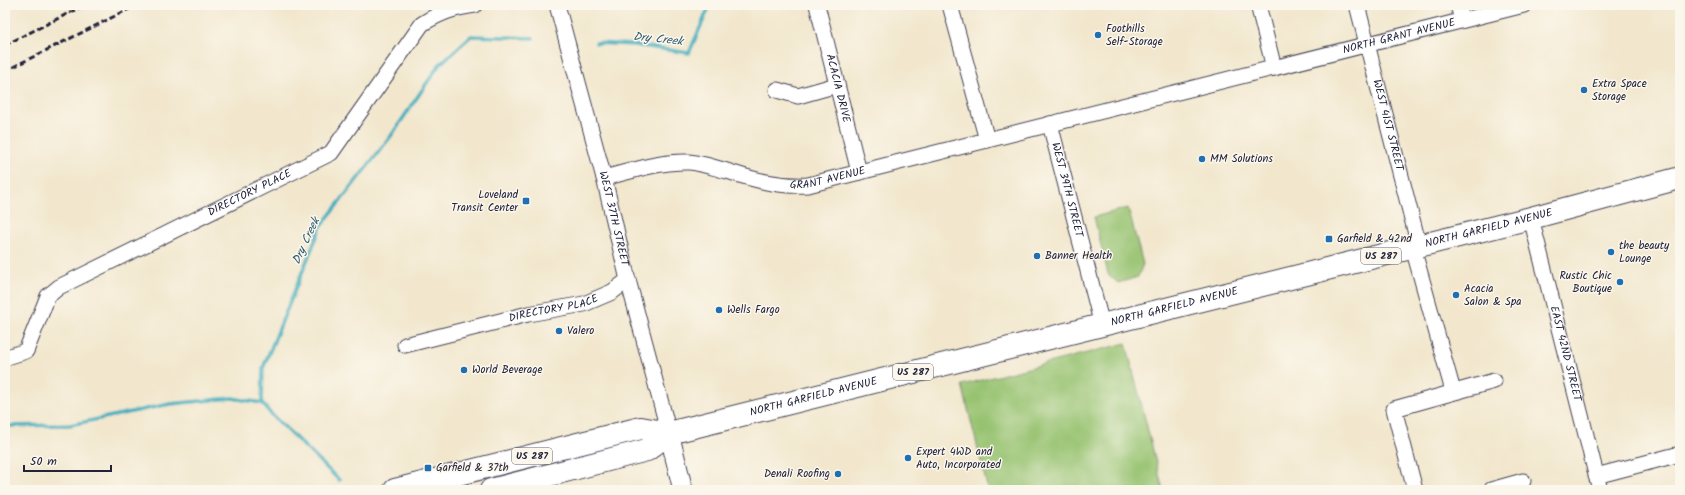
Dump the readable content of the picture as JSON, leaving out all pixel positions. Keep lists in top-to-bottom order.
{
  "streets": {
    "highway": ["NORTH GARFIELD AVENUE", "US 287"],
    "street": [
      "NORTH GRANT AVENUE",
      "ACACIA DRIVE",
      "WEST 41ST STREET",
      "GRANT AVENUE",
      "WEST 39TH STREET",
      "DIRECTORY PLACE",
      "WEST 37TH STREET",
      "EAST 42ND STREET"
    ]
  },
  "crossings": [
    ["NORTH GRANT AVENUE", "WEST 41ST STREET"],
    ["NORTH GRANT AVENUE", "GRANT AVENUE"],
    ["NORTH GRANT AVENUE", "WEST 39TH STREET"],
    ["ACACIA DRIVE", "GRANT AVENUE"],
    ["WEST 41ST STREET", "NORTH GARFIELD AVENUE"],
    ["GRANT AVENUE", "WEST 39TH STREET"],
    ["GRANT AVENUE", "WEST 37TH STREET"],
    ["WEST 39TH STREET", "NORTH GARFIELD AVENUE"],
    ["DIRECTORY PLACE", "WEST 37TH STREET"],
    ["WEST 37TH STREET", "NORTH GARFIELD AVENUE"],
    ["NORTH GARFIELD AVENUE", "EAST 42ND STREET"]
  ],
  "water": ["Dry Creek"],
  "places": {
    "other": [
      "Foothills Self-Storage",
      "Extra Space Storage",
      "MM Solutions",
      "the beauty Lounge",
      "Banner Health",
      "Rustic Chic Boutique",
      "Acacia Salon & Spa",
      "Wells Fargo",
      "Valero",
      "World Beverage",
      "Expert 4WD and Auto, Incorporated",
      "Denali Roofing"
    ],
    "transit": ["Loveland Transit Center", "Garfield & 42nd", "Garfield & 37th"]
  },
  "scale_bar": "50 m"
}
